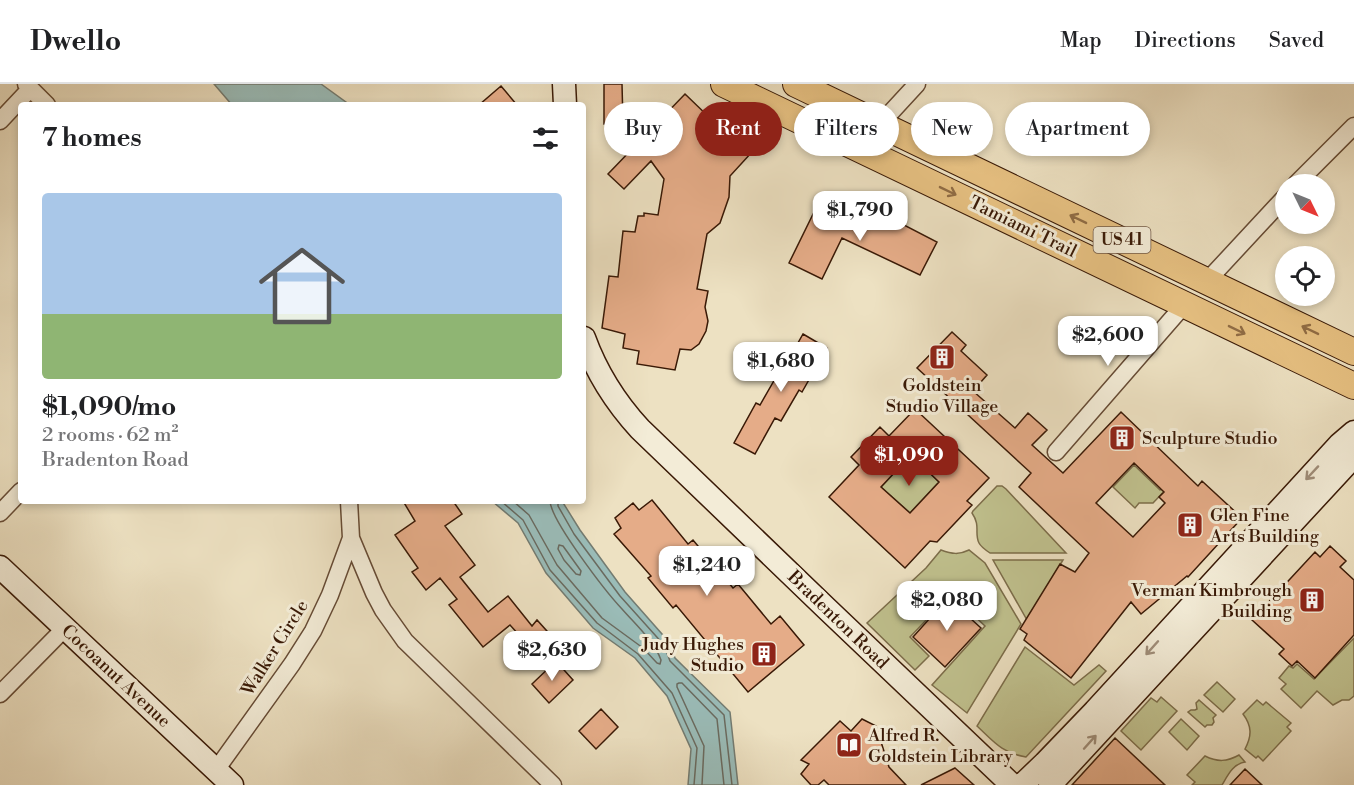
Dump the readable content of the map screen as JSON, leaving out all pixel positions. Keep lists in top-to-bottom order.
{
  "streets": {
    "main road": ["Tamiami Trail", "US 41"],
    "street": ["Bradenton Road", "Walker Circle", "Cocoanut Avenue"]
  },
  "crossings": [
    ["Walker Circle", "Cocoanut Avenue"]
  ],
  "places": {
    "building": [
      "Goldstein Studio Village",
      "Sculpture Studio",
      "Glen Fine Arts Building",
      "Verman Kimbrough Building",
      "Judy Hughes Studio"
    ],
    "library": ["Alfred R. Goldstein Library"]
  },
  "north": "bottom right",
  "page": {
    "header": "Dwello",
    "nav": ["Map", "Directions", "Saved"],
    "chip": [
      "Buy",
      "Rent",
      "Filters",
      "New",
      "Apartment"
    ],
    "heading": "7 homes",
    "list": [
      {
        "name": "$1,090/mo",
        "note": "2 rooms · 62 m² · Bradenton Road"
      }
    ],
    "price": [
      "$1,790",
      "$2,600",
      "$1,680",
      "$1,090",
      "$1,240",
      "$2,080",
      "$2,630"
    ]
  }
}
